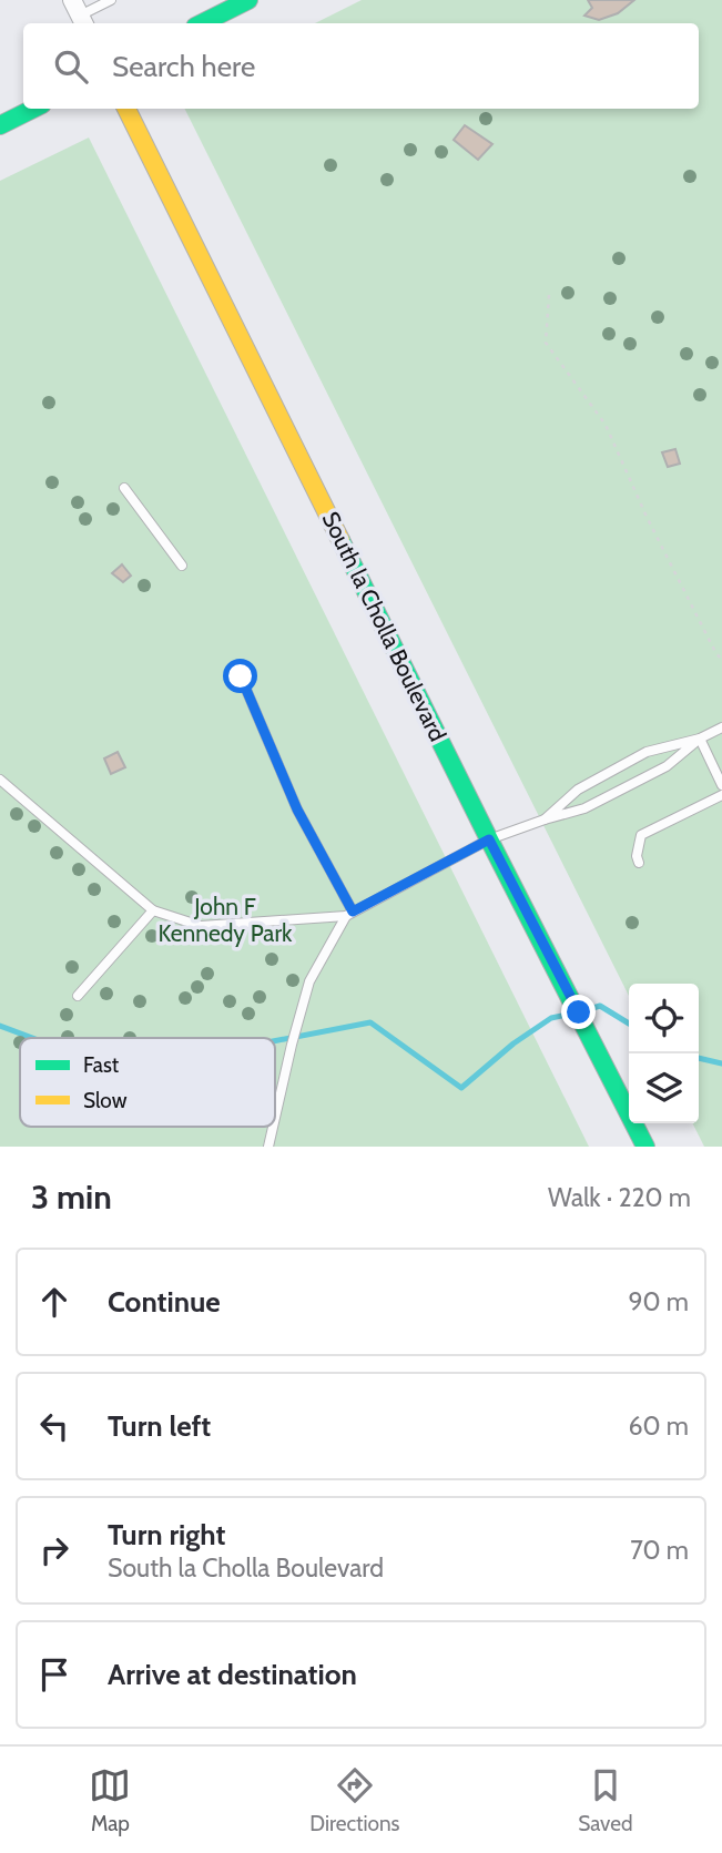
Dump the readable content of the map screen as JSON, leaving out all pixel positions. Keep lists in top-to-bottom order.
{
  "streets": {
    "main road": ["South la Cholla Boulevard"]
  },
  "parks": ["John F Kennedy Park"],
  "legend": ["Fast", "Slow"],
  "page": {
    "search": "Search here",
    "heading": ["3 min", "Walk · 220 m"],
    "list": [
      ["Continue", "90 m"],
      ["Turn left", "60 m"],
      ["Turn right", "South la Cholla Boulevard", "70 m"],
      "Arrive at destination"
    ],
    "nav": ["Map", "Directions", "Saved"]
  }
}
